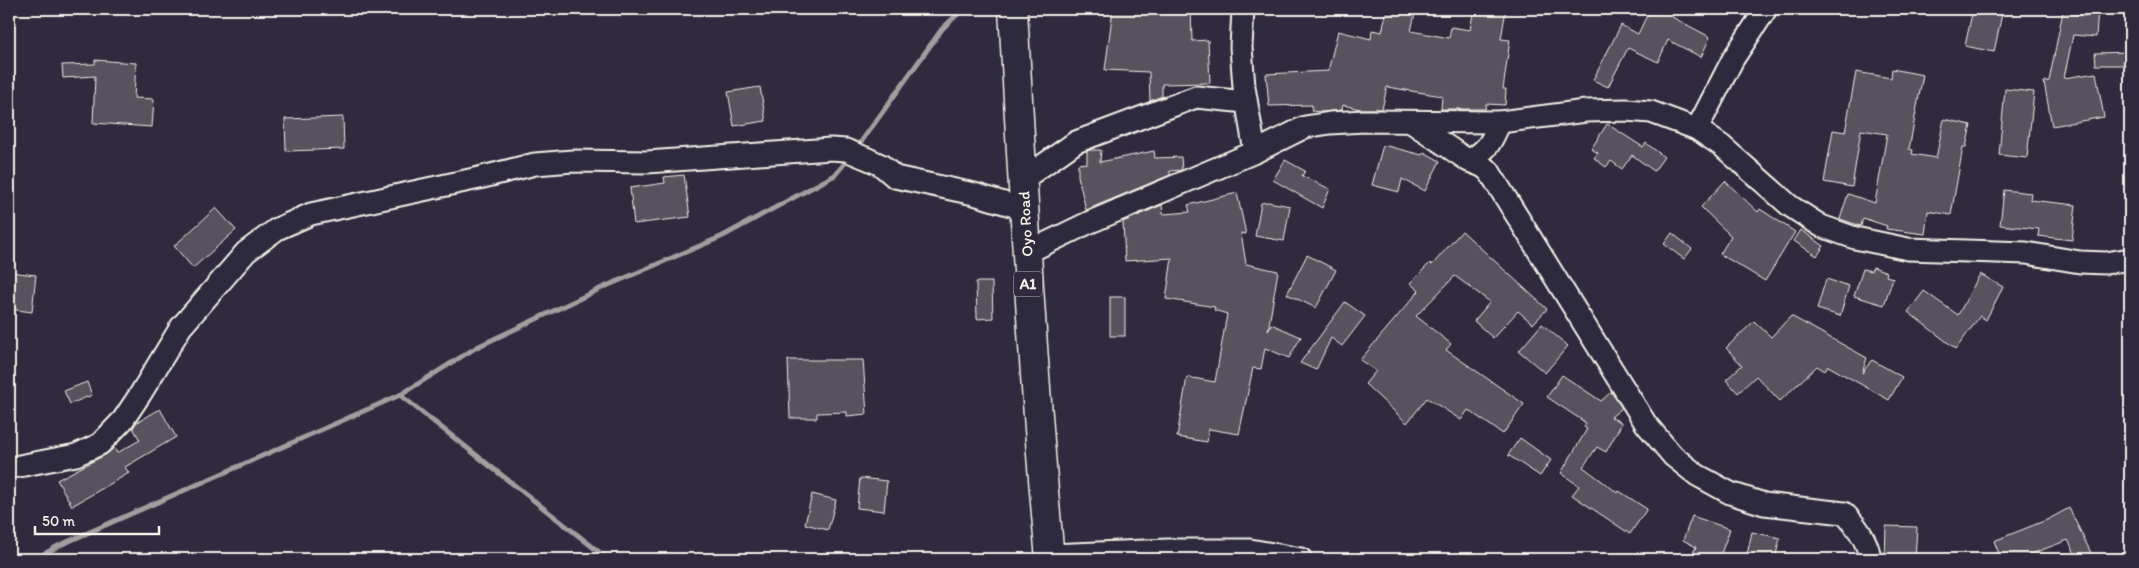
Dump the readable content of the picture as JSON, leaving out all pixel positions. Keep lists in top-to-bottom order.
{
  "streets": {
    "highway": ["Oyo Road", "A1"]
  },
  "scale_bar": "50 m"
}
